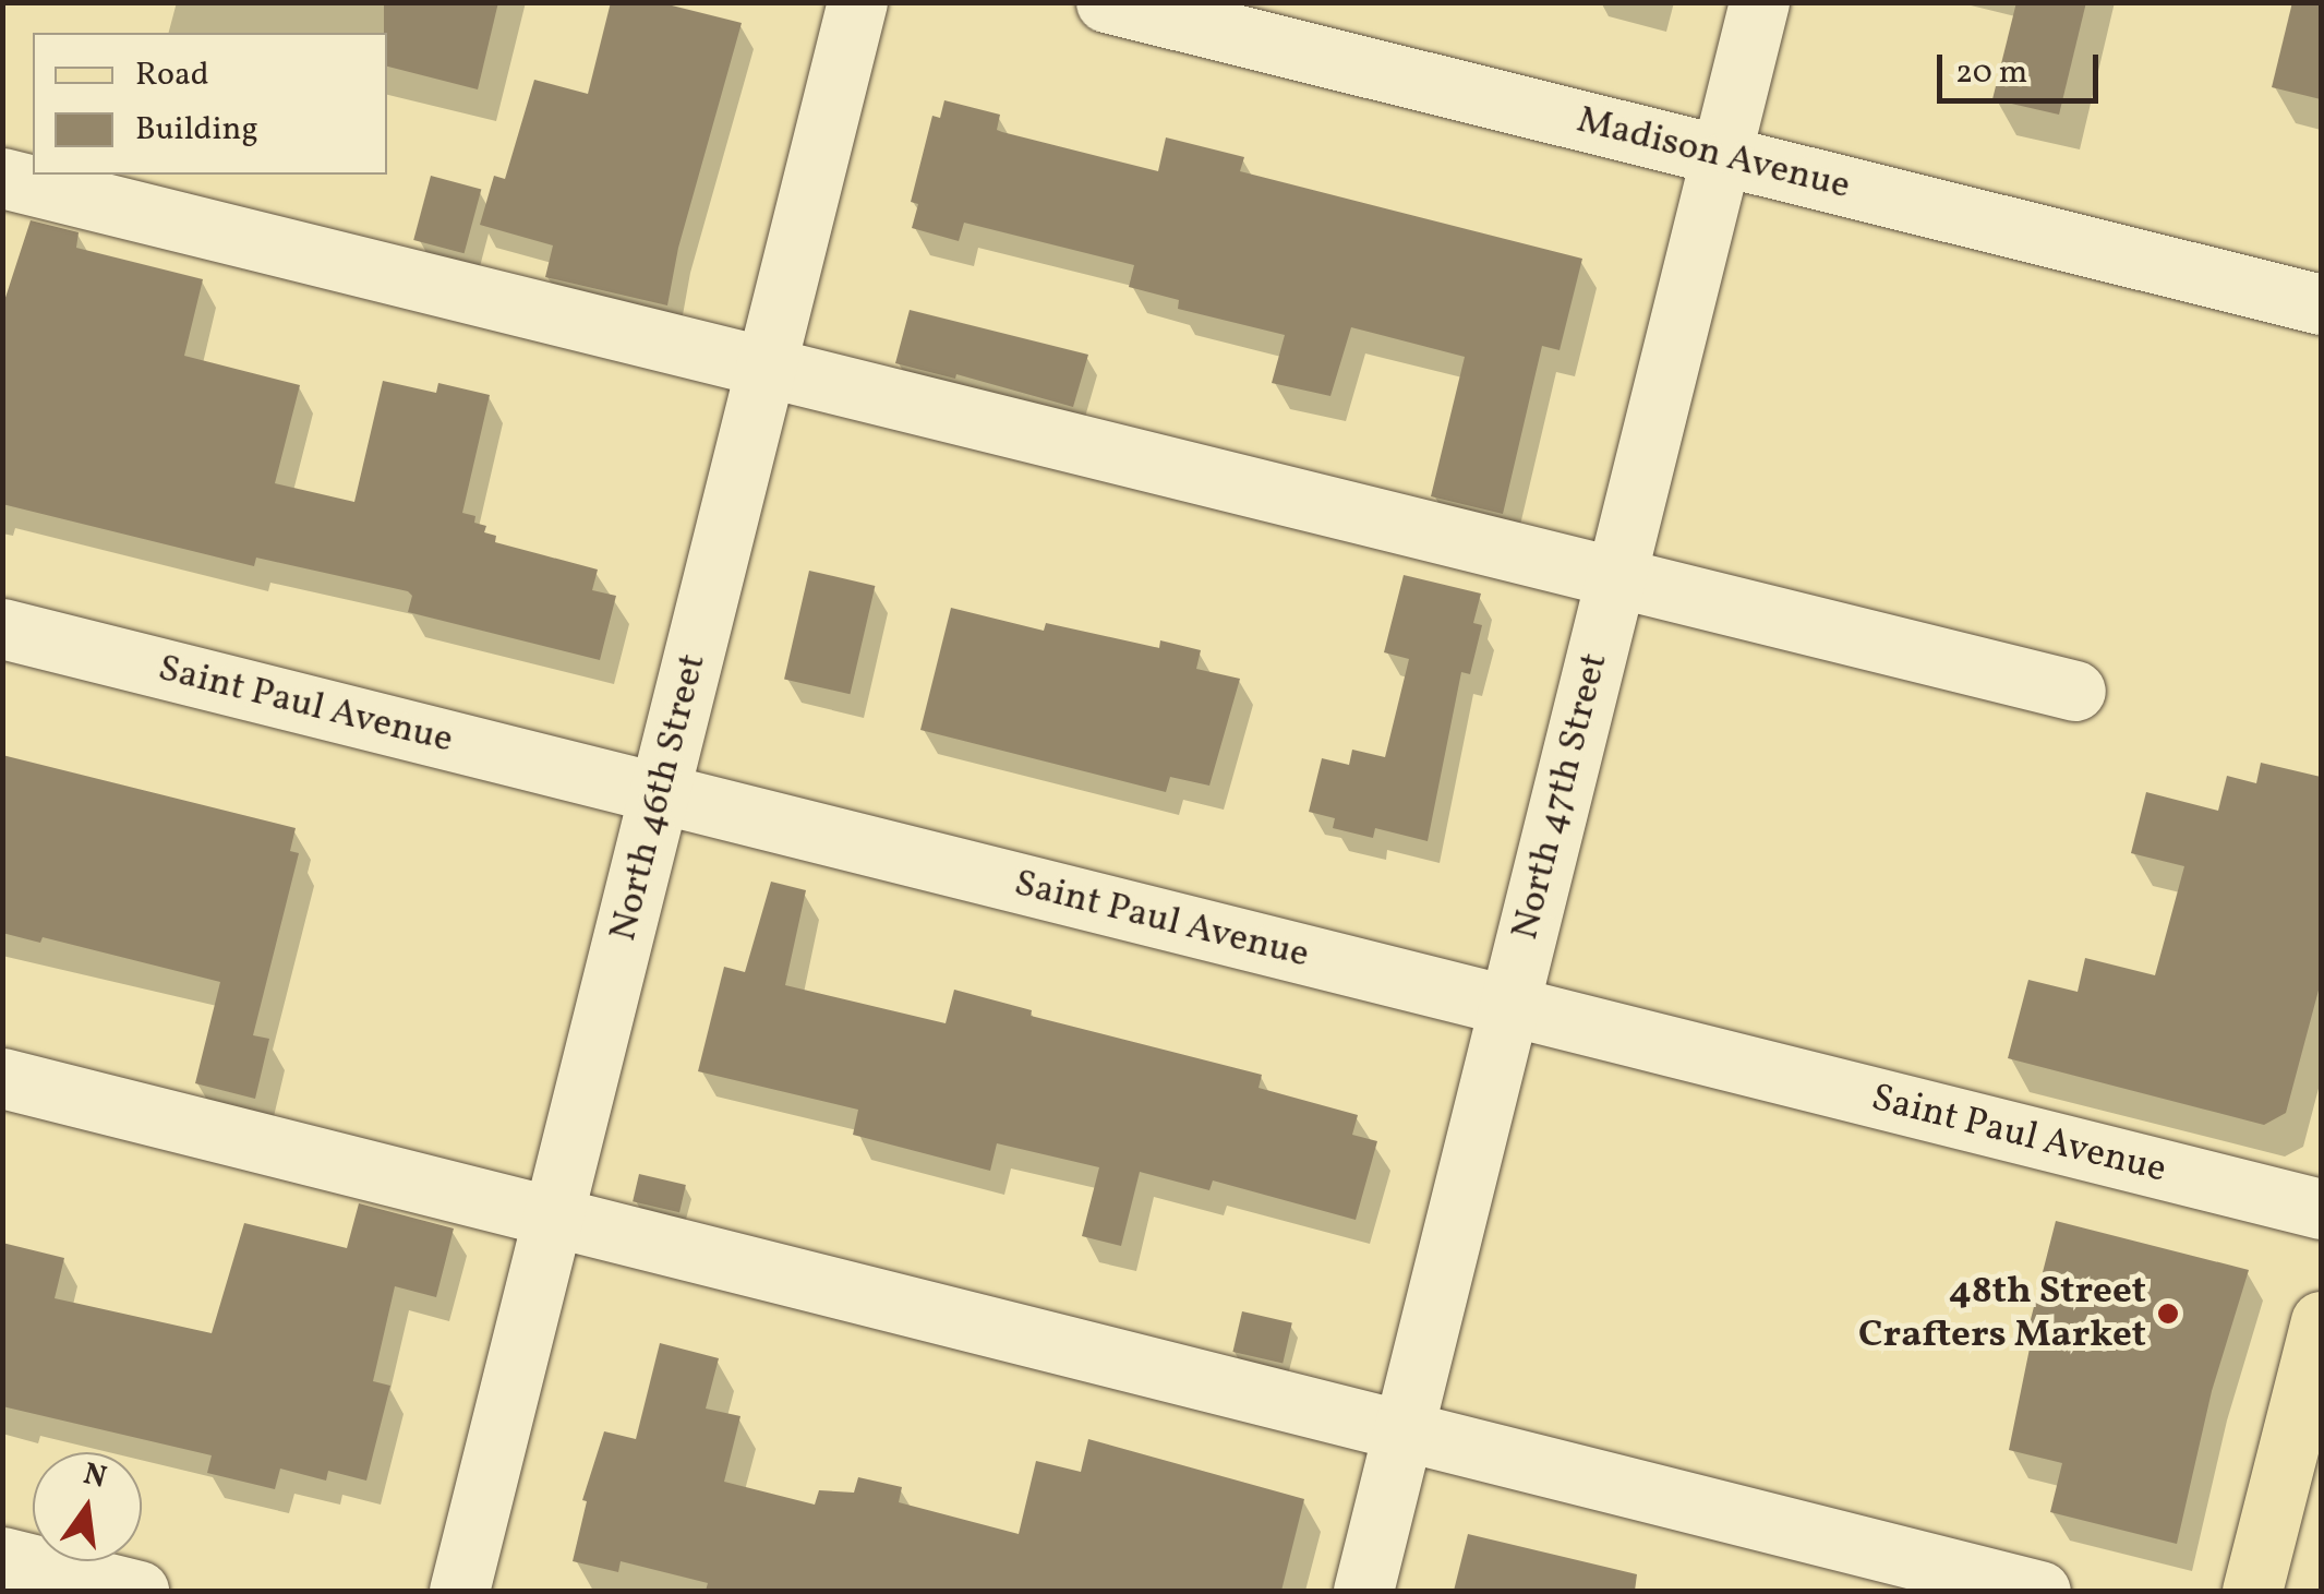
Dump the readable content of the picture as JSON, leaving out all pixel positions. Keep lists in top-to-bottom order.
{
  "streets": {
    "street": [
      "Madison Avenue",
      "Saint Paul Avenue",
      "North 47th Street",
      "North 46th Street"
    ]
  },
  "crossings": [
    ["Madison Avenue", "North 47th Street"],
    ["Saint Paul Avenue", "North 47th Street"],
    ["Saint Paul Avenue", "North 46th Street"]
  ],
  "places": ["48th Street Crafters Market"],
  "legend": ["Road", "Building"],
  "scale_bar": "20 m",
  "north": "top"
}
